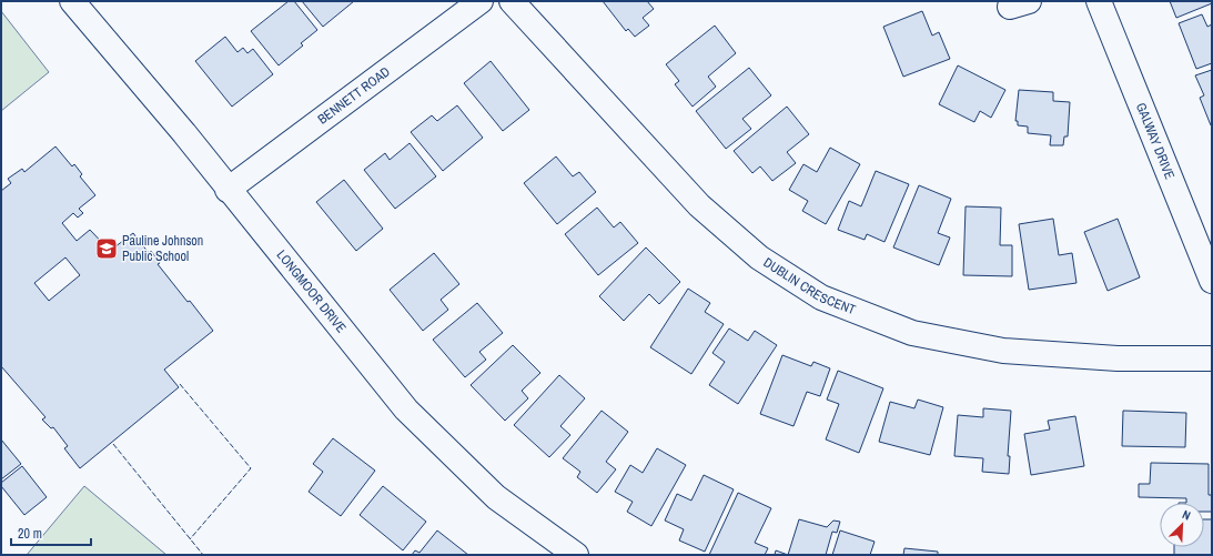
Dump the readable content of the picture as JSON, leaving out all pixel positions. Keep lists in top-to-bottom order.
{
  "streets": {
    "street": [
      "BENNETT ROAD",
      "GALWAY DRIVE",
      "DUBLIN CRESCENT",
      "LONGMOOR DRIVE"
    ]
  },
  "crossings": [
    ["BENNETT ROAD", "LONGMOOR DRIVE"]
  ],
  "places": {
    "school or university": ["Pauline Johnson Public School"]
  },
  "scale_bar": "20 m",
  "north": "top right"
}
